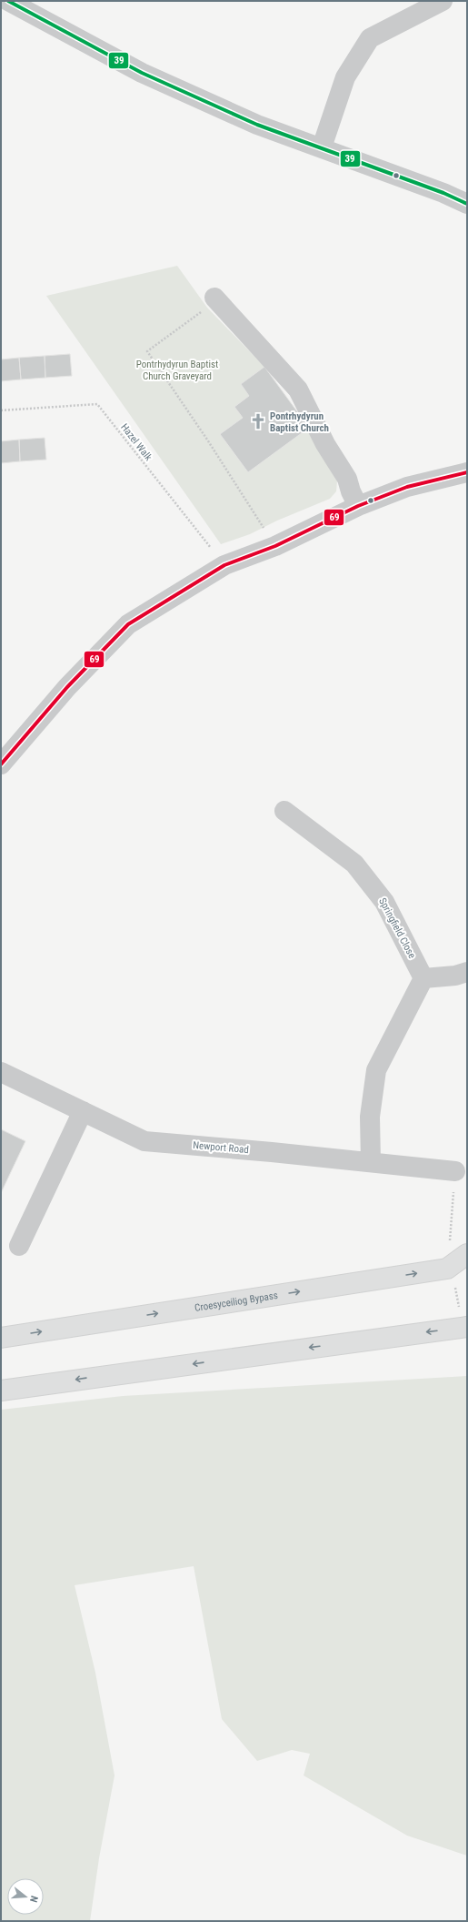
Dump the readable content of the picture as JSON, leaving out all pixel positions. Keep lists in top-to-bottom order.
{
  "streets": {
    "highway": ["Croesyceiliog Bypass"],
    "street": ["Springfield Close", "Newport Road"],
    "path": ["Hazel Walk"]
  },
  "parks": ["Pontrhydyrun Baptist Church Graveyard"],
  "places": {
    "church": ["Pontrhydyrun Baptist Church"]
  },
  "lines": ["transit line 39", "transit line 69"],
  "north": "right"
}
